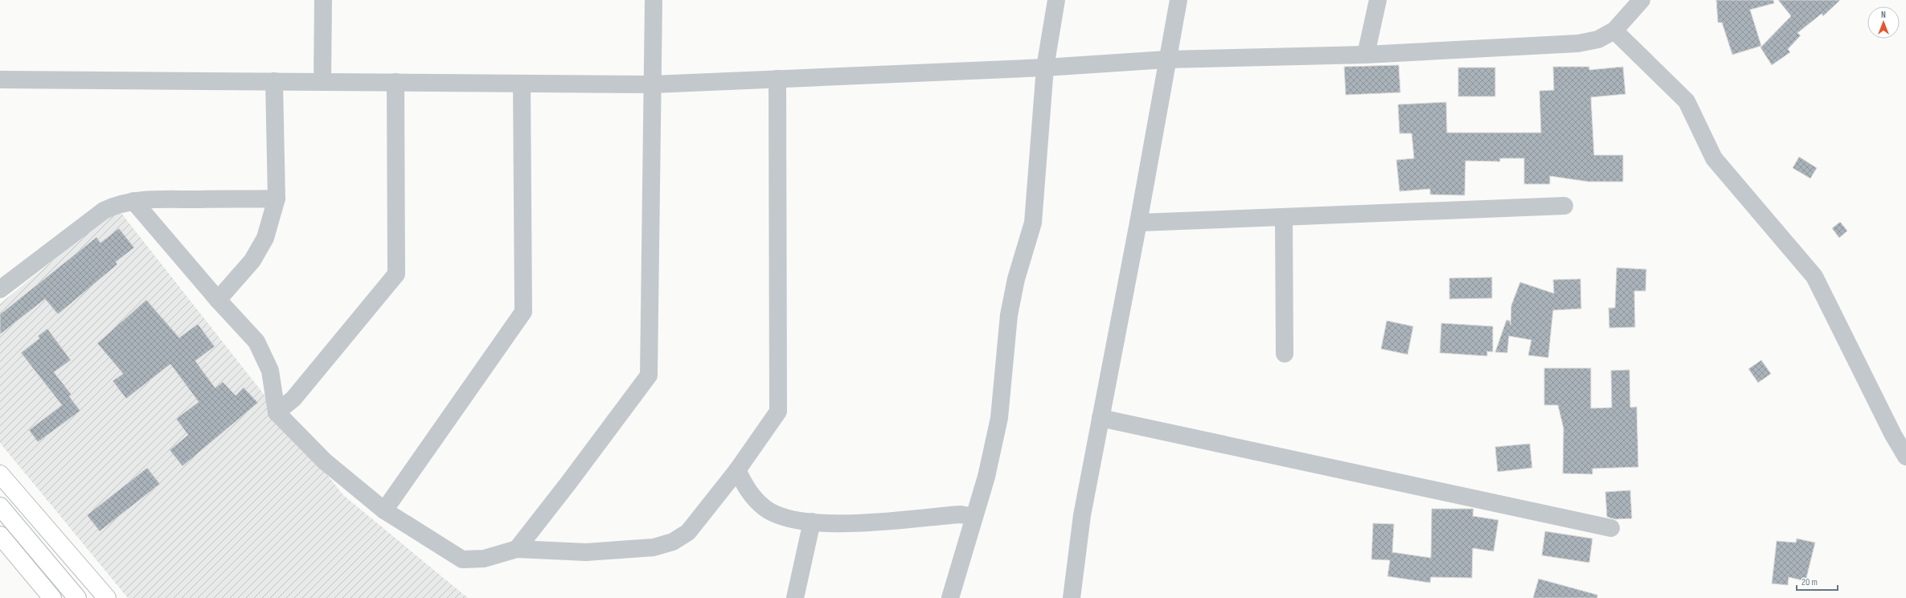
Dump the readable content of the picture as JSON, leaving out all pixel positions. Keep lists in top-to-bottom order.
{
  "scale_bar": "20 m",
  "north": "top"
}
